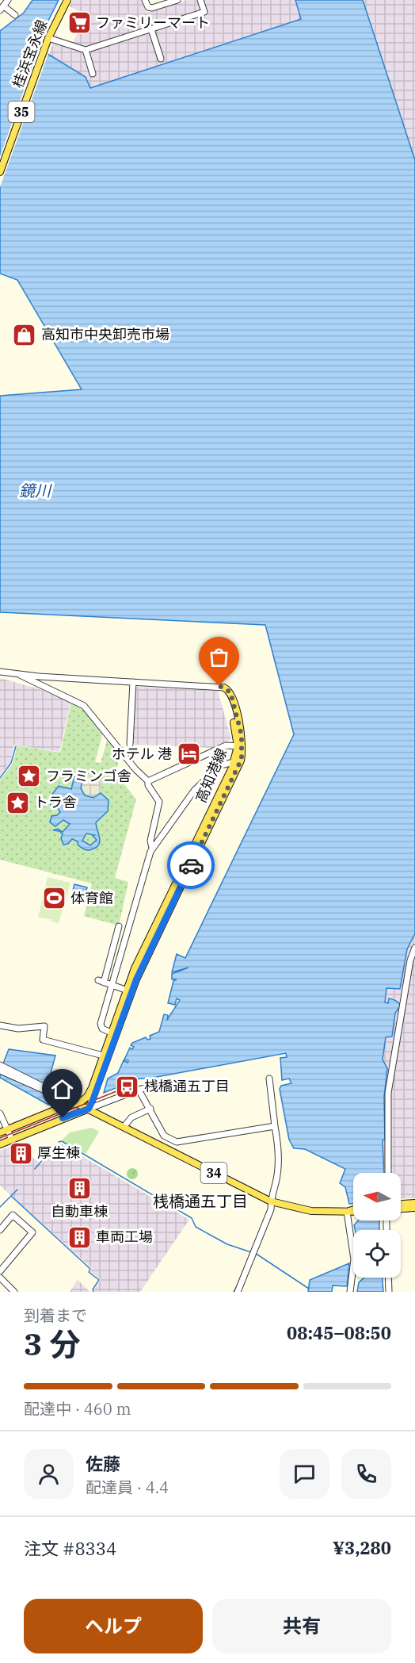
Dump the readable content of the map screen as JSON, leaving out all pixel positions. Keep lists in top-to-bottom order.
{
  "streets": {
    "main road": [
      "桂浜宝永線",
      "35",
      "高知港線",
      "34"
    ]
  },
  "crossings": [
    ["高知港線", "34"]
  ],
  "districts": ["桟橋通五丁目"],
  "water": ["鏡川"],
  "places": {
    "supermarket": ["ファミリーマート"],
    "shop": ["高知市中央卸売市場"],
    "hotel": ["ホテル 港"],
    "place": ["フラミンゴ舎", "トラ舎"],
    "sports": ["体育館"],
    "bus stop": ["桟橋通五丁目"],
    "building": ["厚生棟", "自動車棟", "車両工場"]
  },
  "north": "left",
  "page": {
    "heading": ["3 分", "到着まで", "08:45–08:50"],
    "panel": [
      "佐藤",
      "配達員 · 4.4",
      "注文 #8334",
      "¥3,280"
    ],
    "bar": "配達中 · 460 m",
    "buttons": ["ヘルプ", "共有"]
  }
}
